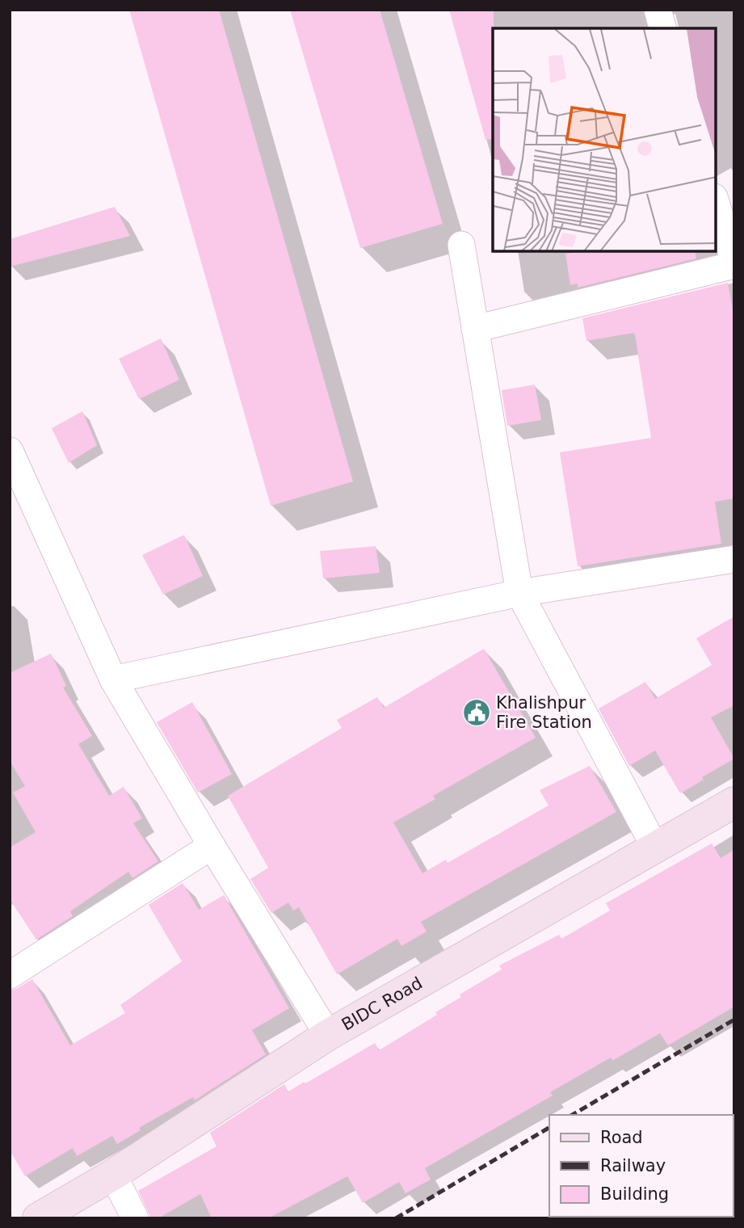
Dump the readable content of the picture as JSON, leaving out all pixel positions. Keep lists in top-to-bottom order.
{
  "streets": {
    "main road": ["BIDC Road"]
  },
  "places": {
    "public building": ["Khalishpur Fire Station"]
  },
  "legend": ["Road", "Railway", "Building"]
}
